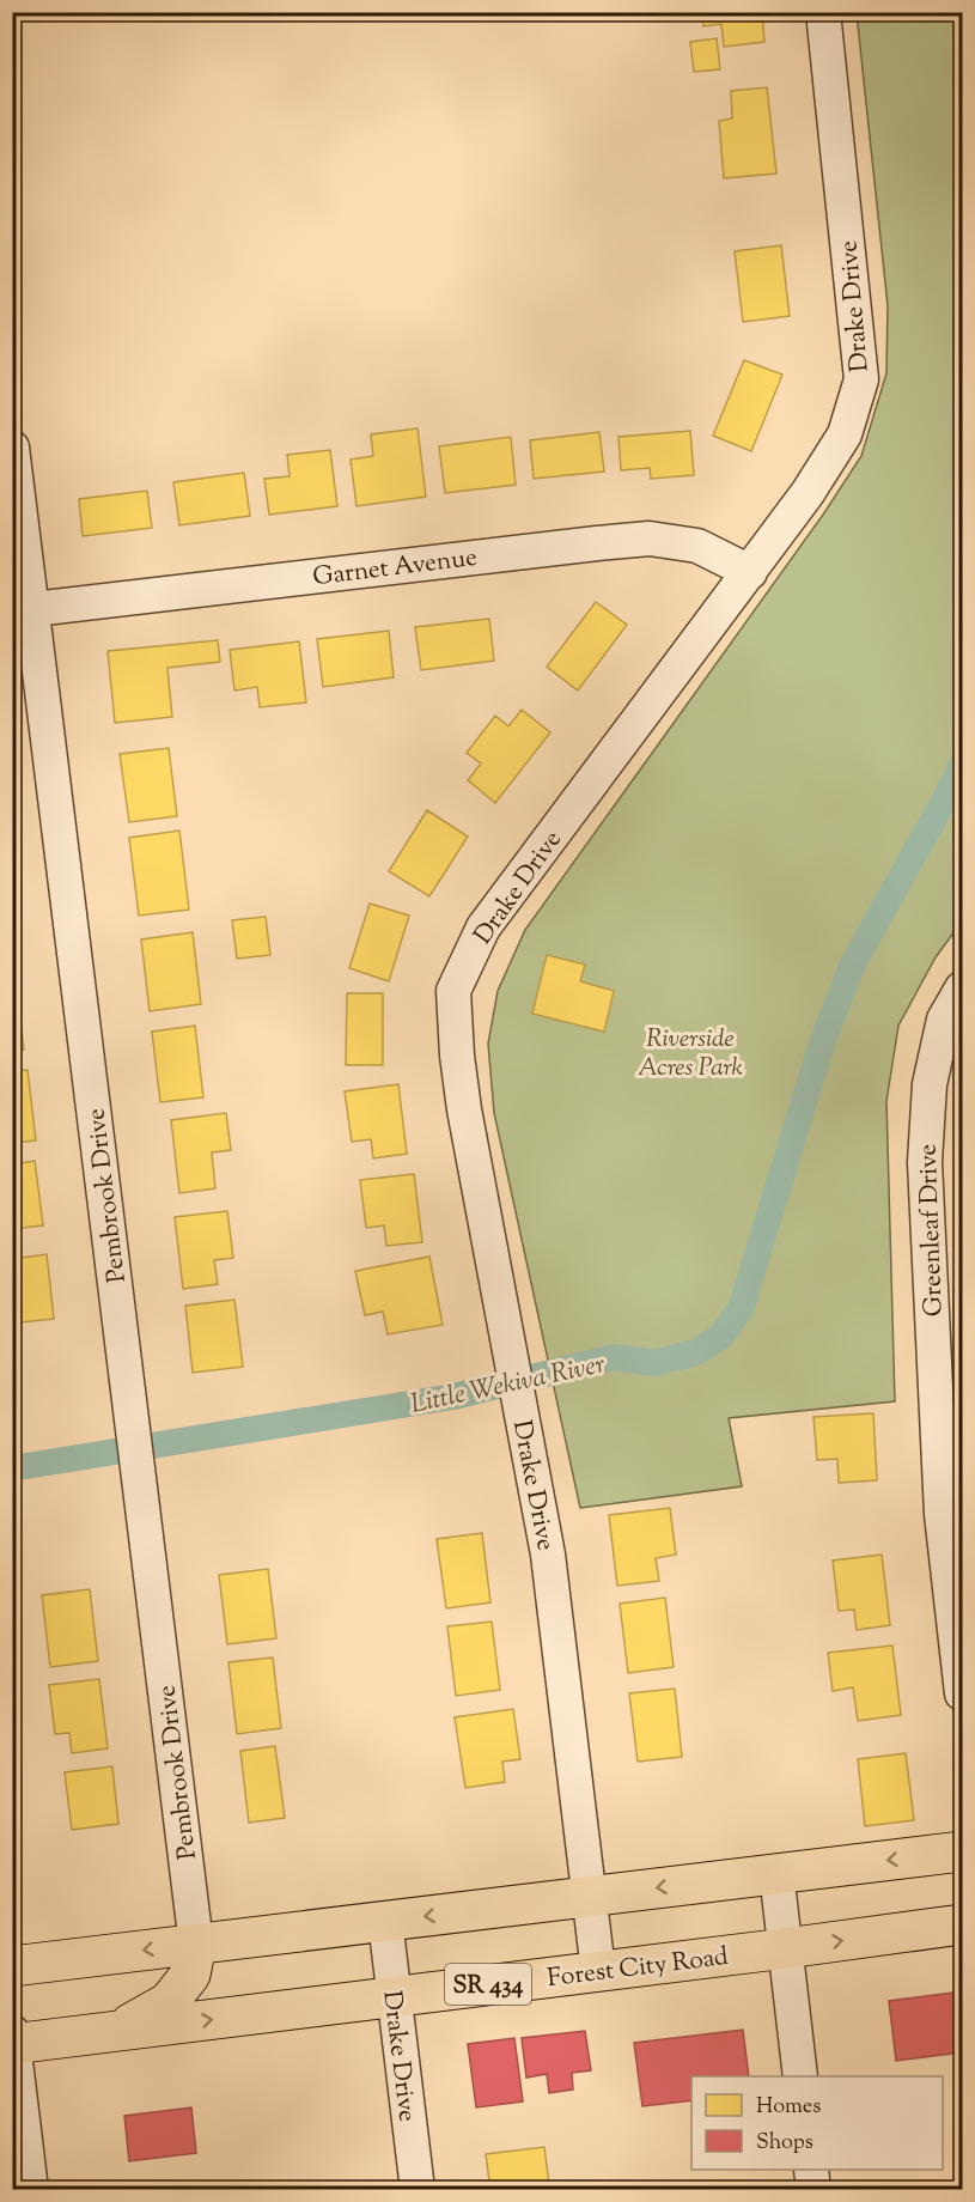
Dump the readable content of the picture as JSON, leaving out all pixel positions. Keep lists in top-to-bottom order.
{
  "streets": {
    "main road": ["Forest City Road", "SR 434"],
    "street": [
      "Drake Drive",
      "Garnet Avenue",
      "Pembrook Drive",
      "Greenleaf Drive"
    ]
  },
  "crossings": [
    ["Drake Drive", "Garnet Avenue"],
    ["Drake Drive", "Forest City Road"],
    ["Garnet Avenue", "Pembrook Drive"]
  ],
  "water": ["Little Wekiva River"],
  "parks": ["Riverside Acres Park"],
  "legend": ["Homes", "Shops"]
}
